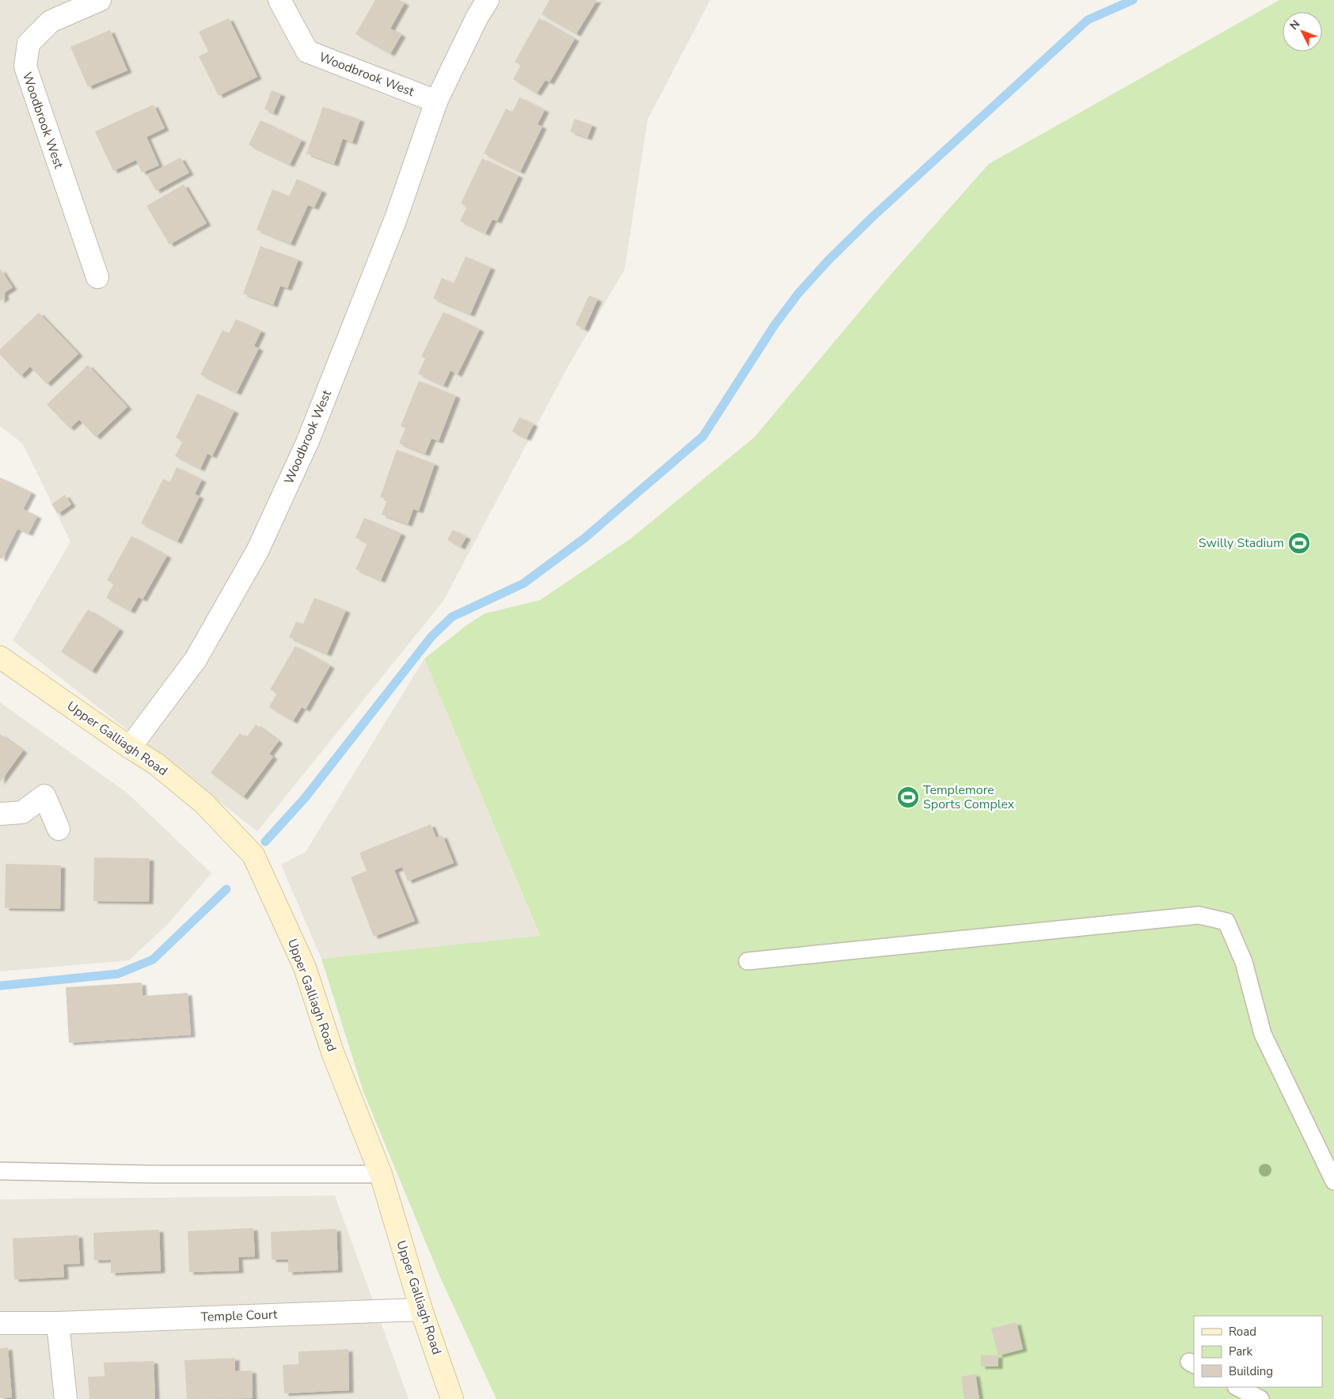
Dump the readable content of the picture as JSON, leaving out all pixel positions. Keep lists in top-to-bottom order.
{
  "streets": {
    "street": ["Woodbrook West", "Upper Galliagh Road", "Temple Court"]
  },
  "crossings": [
    ["Woodbrook West", "Upper Galliagh Road"],
    ["Upper Galliagh Road", "Temple Court"]
  ],
  "places": {
    "sports": ["Swilly Stadium", "Templemore Sports Complex"]
  },
  "legend": ["Road", "Park", "Building"],
  "north": "top left"
}
